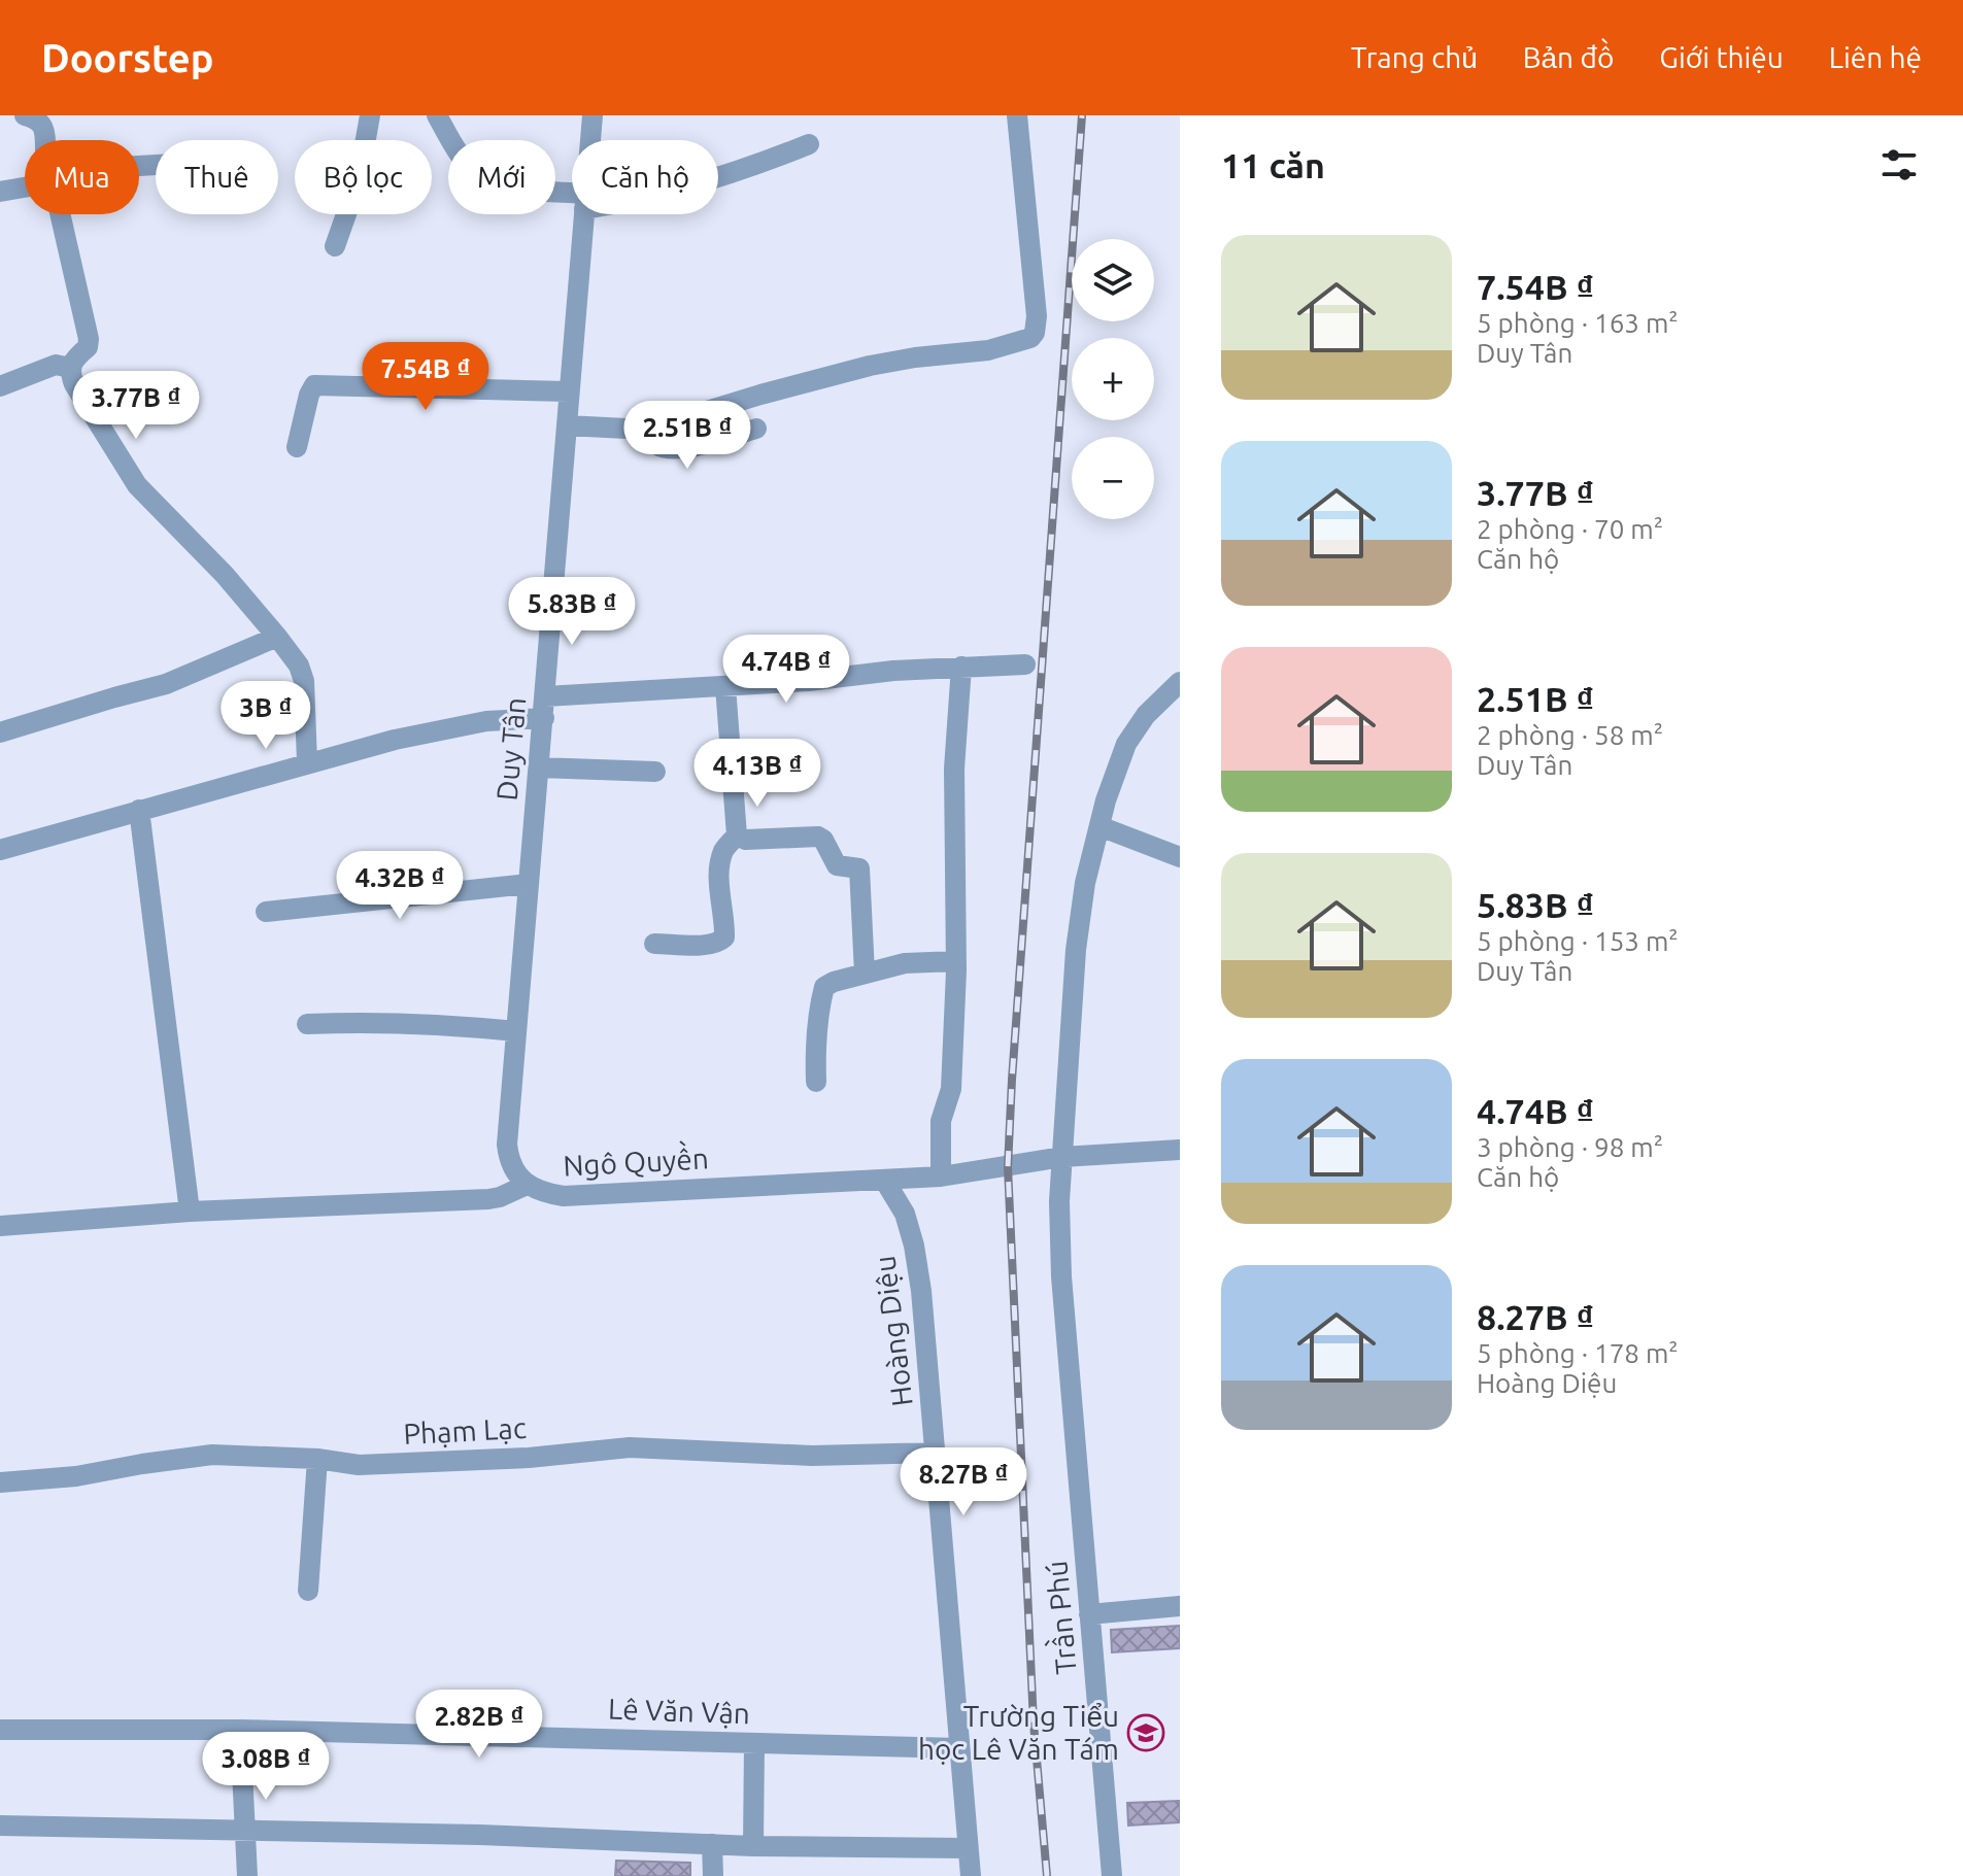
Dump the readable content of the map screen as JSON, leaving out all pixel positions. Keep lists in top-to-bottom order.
{
  "streets": {
    "street": [
      "Duy Tân",
      "Ngô Quyền",
      "Hoàng Diệu",
      "Phạm Lạc",
      "Trần Phú",
      "Lê Văn Vận"
    ]
  },
  "crossings": [
    ["Duy Tân", "Ngô Quyền"],
    ["Ngô Quyền", "Hoàng Diệu"],
    ["Ngô Quyền", "Trần Phú"],
    ["Hoàng Diệu", "Phạm Lạc"],
    ["Hoàng Diệu", "Lê Văn Vận"]
  ],
  "places": {
    "school or university": ["Trường Tiểu học Lê Văn Tám"]
  },
  "page": {
    "header": "Doorstep",
    "nav": [
      "Trang chủ",
      "Bản đồ",
      "Giới thiệu",
      "Liên hệ"
    ],
    "heading": "11 căn",
    "chip": [
      "Mua",
      "Thuê",
      "Bộ lọc",
      "Mới",
      "Căn hộ"
    ],
    "list": [
      {
        "name": "7.54B ₫",
        "note": "5 phòng · 163 m² · Duy Tân"
      },
      {
        "name": "3.77B ₫",
        "note": "2 phòng · 70 m² · Căn hộ"
      },
      {
        "name": "2.51B ₫",
        "note": "2 phòng · 58 m² · Duy Tân"
      },
      {
        "name": "5.83B ₫",
        "note": "5 phòng · 153 m² · Duy Tân"
      },
      {
        "name": "4.74B ₫",
        "note": "3 phòng · 98 m² · Căn hộ"
      },
      {
        "name": "8.27B ₫",
        "note": "5 phòng · 178 m² · Hoàng Diệu"
      }
    ],
    "map_buttons": ["+", "−"],
    "price": [
      "7.54B ₫",
      "3.77B ₫",
      "2.51B ₫",
      "5.83B ₫",
      "4.74B ₫",
      "3B ₫",
      "4.13B ₫",
      "4.32B ₫",
      "8.27B ₫",
      "2.82B ₫",
      "3.08B ₫"
    ]
  }
}
